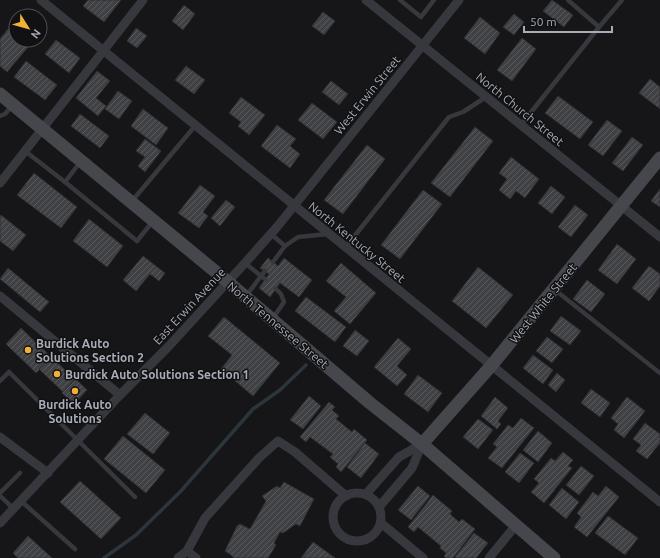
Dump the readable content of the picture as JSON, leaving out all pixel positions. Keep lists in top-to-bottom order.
{
  "streets": {
    "street": [
      "West Erwin Street",
      "North Church Street",
      "North Kentucky Street",
      "West White Street",
      "East Erwin Avenue",
      "North Tennessee Street"
    ]
  },
  "crossings": [
    ["West Erwin Street", "North Church Street"],
    ["West Erwin Street", "North Kentucky Street"],
    ["West Erwin Street", "East Erwin Avenue"],
    ["North Church Street", "West White Street"],
    ["North Kentucky Street", "West White Street"],
    ["North Kentucky Street", "East Erwin Avenue"],
    ["West White Street", "North Tennessee Street"],
    ["East Erwin Avenue", "North Tennessee Street"]
  ],
  "places": ["Burdick Auto Solutions Section 2", "Burdick Auto Solutions Section 1", "Burdick Auto Solutions"],
  "scale_bar": "50 m",
  "north": "bottom right"
}
